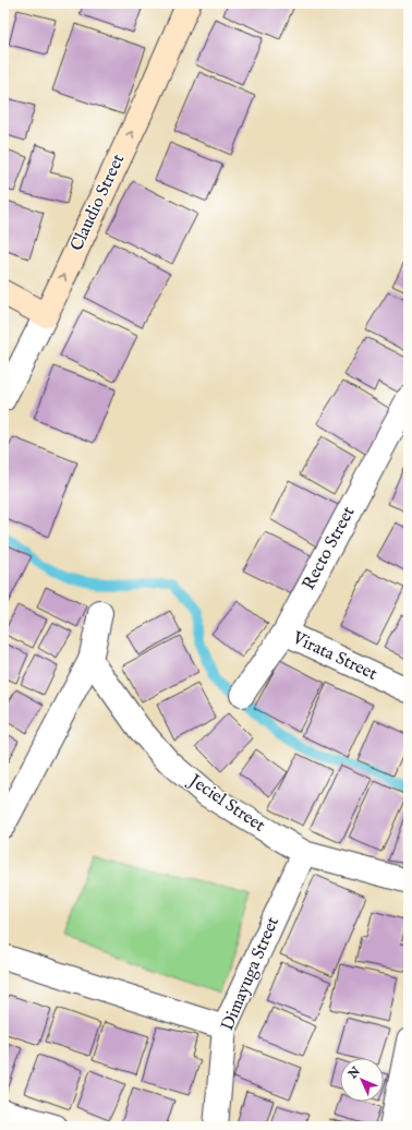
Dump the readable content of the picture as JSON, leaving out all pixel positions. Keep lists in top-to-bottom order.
{
  "streets": {
    "main road": ["Claudio Street"],
    "street": [
      "Recto Street",
      "Virata Street",
      "Jeciel Street",
      "Dimayuga Street"
    ]
  },
  "crossings": [
    ["Recto Street", "Virata Street"],
    ["Jeciel Street", "Dimayuga Street"]
  ],
  "one_way": ["Claudio Street"],
  "north": "top left"
}
